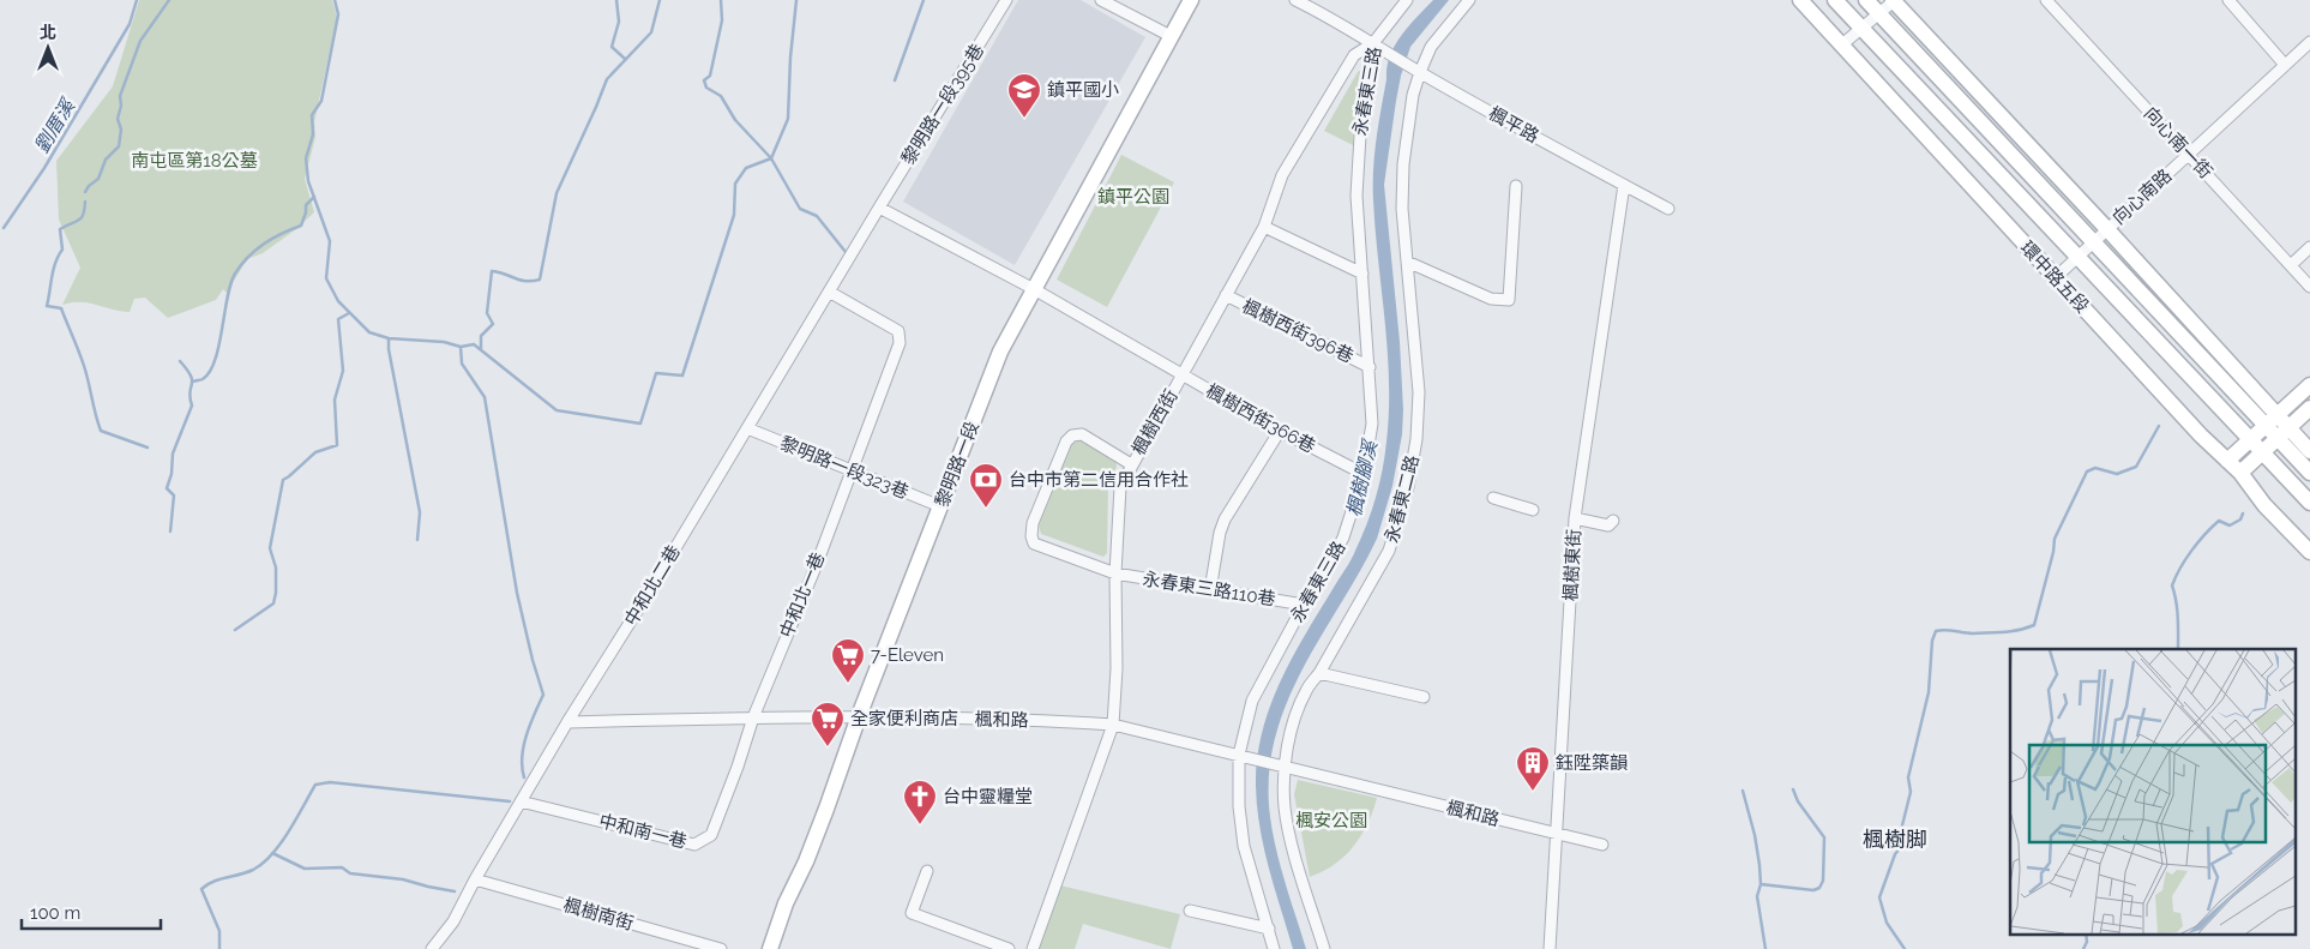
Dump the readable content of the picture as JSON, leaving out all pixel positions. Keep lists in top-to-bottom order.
{
  "streets": {
    "street": [
      "永春東三路",
      "黎明路一段395巷",
      "楓平路",
      "向心南一街",
      "向心南路",
      "環中路五段",
      "楓樹西街396巷",
      "楓樹西街366巷",
      "楓樹西街",
      "黎明路一段",
      "黎明路一段323巷",
      "永春東二路",
      "楓樹東街",
      "中和北二巷",
      "永春東三路110巷",
      "中和北一巷",
      "楓和路",
      "中和南一巷",
      "楓樹南街"
    ]
  },
  "crossings": [
    ["永春東三路", "楓平路"],
    ["永春東三路", "楓樹西街396巷"],
    ["永春東三路", "楓樹西街366巷"],
    ["永春東三路", "楓樹西街"],
    ["永春東三路", "永春東三路110巷"],
    ["永春東三路", "楓和路"],
    ["黎明路一段395巷", "中和北二巷"],
    ["黎明路一段395巷", "中和北一巷"],
    ["楓平路", "楓樹西街"],
    ["楓平路", "永春東二路"],
    ["楓平路", "楓樹東街"],
    ["向心南一街", "向心南路"],
    ["向心南路", "環中路五段"],
    ["楓樹西街396巷", "楓樹西街"],
    ["楓樹西街366巷", "楓樹西街"],
    ["楓樹西街366巷", "黎明路一段"],
    ["楓樹西街", "永春東三路110巷"],
    ["楓樹西街", "楓和路"],
    ["黎明路一段", "黎明路一段323巷"],
    ["黎明路一段", "楓和路"],
    ["黎明路一段323巷", "中和北二巷"],
    ["黎明路一段323巷", "中和北一巷"],
    ["永春東二路", "楓和路"],
    ["楓樹東街", "楓和路"],
    ["中和北二巷", "中和北一巷"],
    ["中和北二巷", "楓和路"],
    ["中和北二巷", "中和南一巷"],
    ["中和北二巷", "楓樹南街"],
    ["中和北一巷", "楓和路"],
    ["中和北一巷", "中和南一巷"],
    ["楓和路", "中和南一巷"]
  ],
  "districts": ["楓樹脚"],
  "water": ["劉厝溪", "楓樹腳溪"],
  "parks": ["南屯區第18公墓", "鎮平公園", "楓安公園"],
  "places": {
    "school or university": ["鎮平國小"],
    "bank": ["台中市第二信用合作社"],
    "supermarket": ["7-Eleven", "全家便利商店"],
    "building": ["鈺陞築韻"],
    "church": ["台中靈糧堂"]
  },
  "scale_bar": "100 m",
  "north": "top"
}
